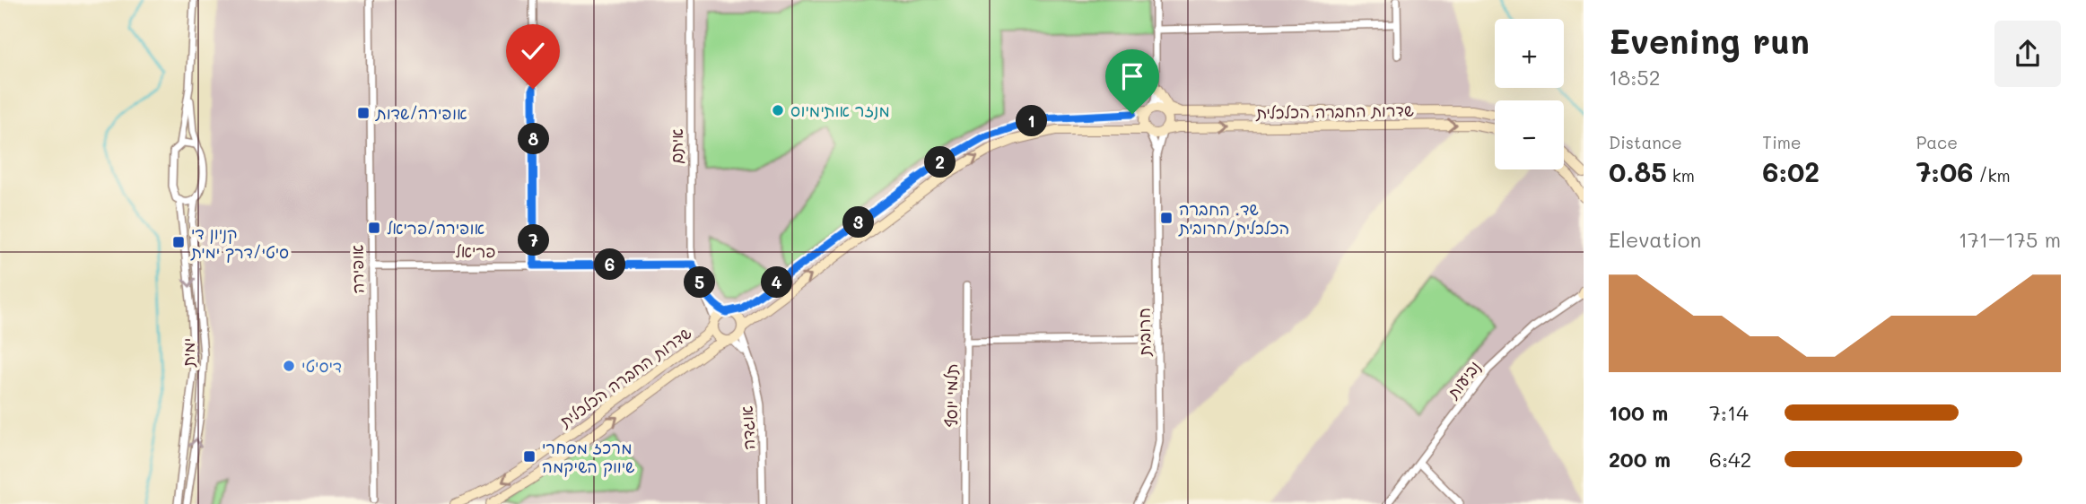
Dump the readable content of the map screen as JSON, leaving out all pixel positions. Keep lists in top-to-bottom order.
{
  "streets": {
    "main road": ["שדרות החברה הכלכלית"],
    "street": [
      "איתם",
      "פריאל",
      "אופירה",
      "חרובית",
      "ימית",
      "נביעות",
      "תלמי יוסף",
      "אוגדה"
    ]
  },
  "crossings": [
    ["שדרות החברה הכלכלית", "איתם"],
    ["שדרות החברה הכלכלית", "חרובית"],
    ["שדרות החברה הכלכלית", "אוגדה"],
    ["איתם", "פריאל"],
    ["איתם", "אוגדה"],
    ["פריאל", "אופירה"]
  ],
  "places": {
    "other": ["מנזר אותימיוס", "דיסיטי"],
    "transit": [
      "אופירה/שדות",
      "שד. החברה הכלכלית/חרובית",
      "אופירה/פריאל",
      "קניון די סיטי/דרך ימית",
      "מרכז מסחרי שיווק השיקמה"
    ]
  },
  "page": {
    "heading": ["Evening run", "18:52"],
    "map_buttons": ["+", "−"],
    "pins": [
      "1",
      "8",
      "2",
      "3",
      "7",
      "6",
      "4",
      "5"
    ],
    "stats": [
      ["Distance", "0.85 km"],
      ["Time", "6:02"],
      ["Pace", "7:06 /km"]
    ],
    "chart": ["Elevation", "171–175 m"],
    "list": [
      {
        "name": "100 m",
        "note": "7:14"
      },
      {
        "name": "200 m",
        "note": "6:42"
      }
    ]
  }
}
